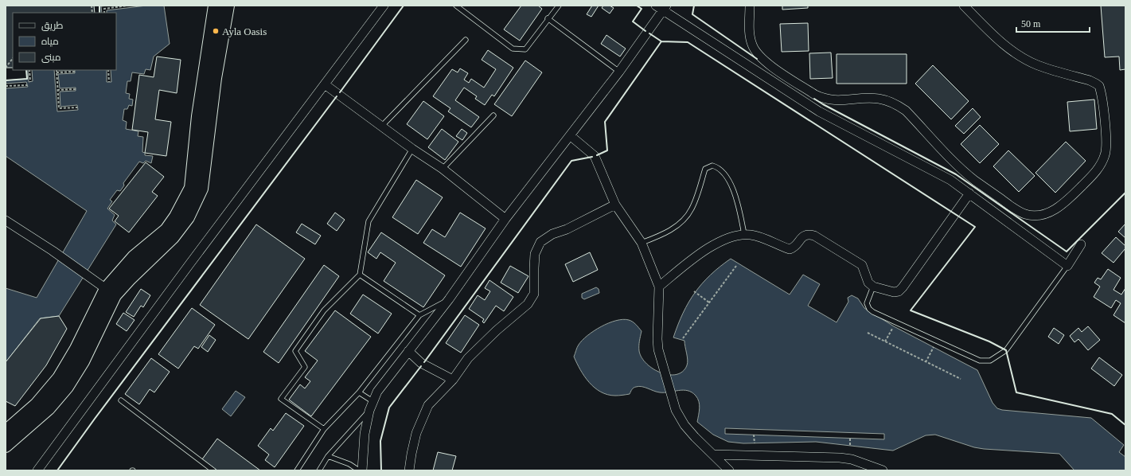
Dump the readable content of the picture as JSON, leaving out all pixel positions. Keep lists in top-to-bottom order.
{
  "places": ["Ayla Oasis"],
  "legend": ["طريق", "مياه", "مبنى"],
  "scale_bar": "50 m"
}
